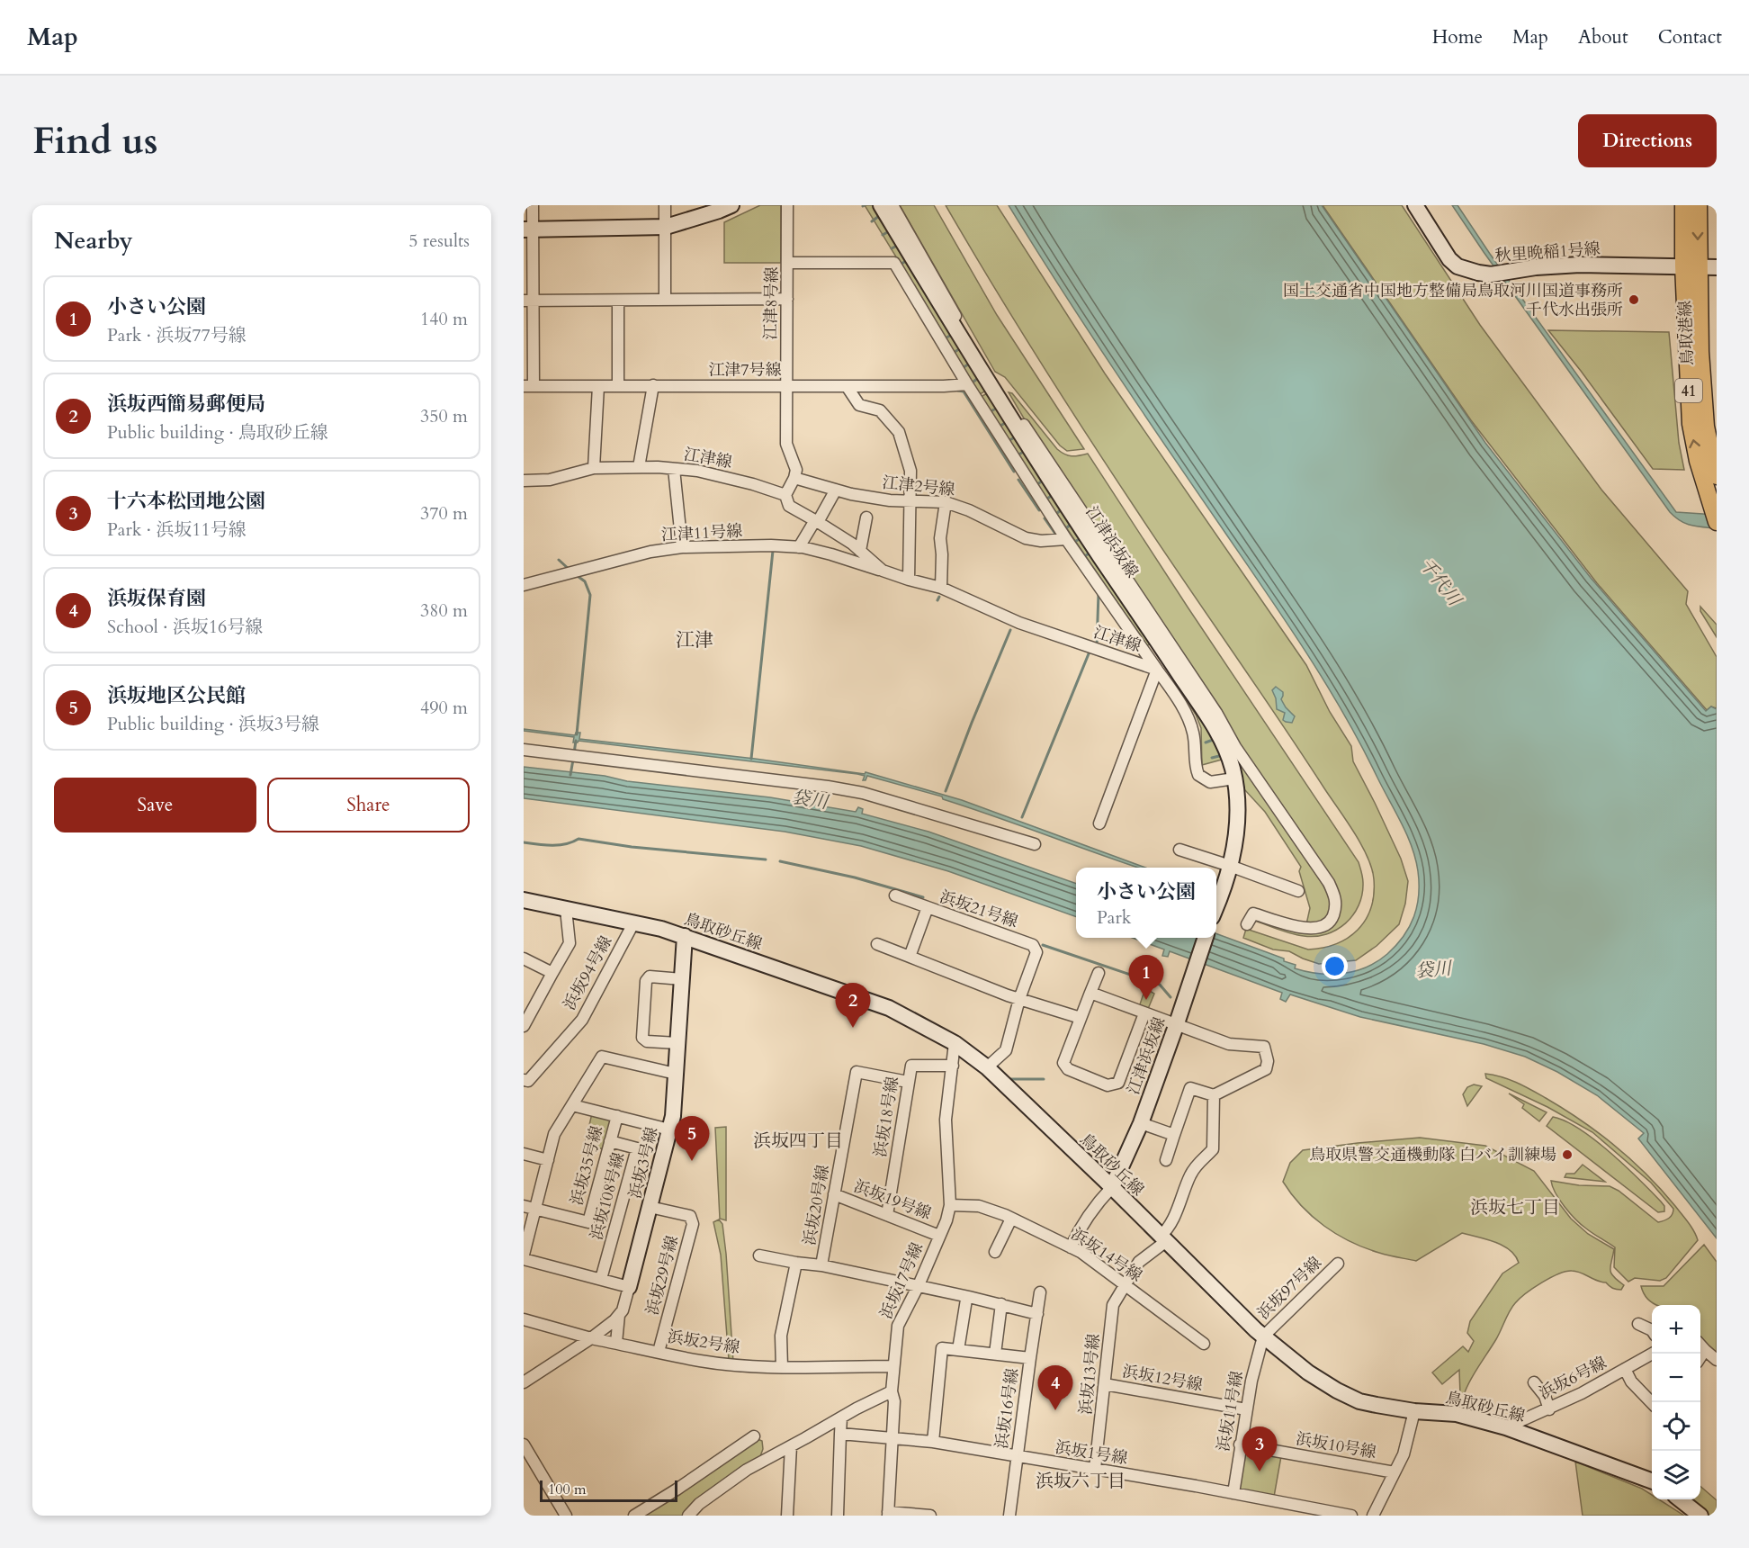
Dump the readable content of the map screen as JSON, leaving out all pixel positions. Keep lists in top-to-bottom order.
{
  "streets": {
    "main road": ["鳥取港線", "41"],
    "street": [
      "秋里晩稲1号線",
      "江津8号線",
      "江津7号線",
      "江津線",
      "江津2号線",
      "江津11号線",
      "江津浜坂線",
      "浜坂21号線",
      "鳥取砂丘線",
      "浜坂94号線",
      "浜坂18号線",
      "浜坂3号線",
      "浜坂35号線",
      "浜坂108号線",
      "浜坂19号線",
      "浜坂20号線",
      "浜坂14号線",
      "浜坂29号線",
      "浜坂17号線",
      "浜坂97号線",
      "浜坂2号線",
      "浜坂13号線",
      "浜坂12号線",
      "浜坂6号線",
      "浜坂16号線",
      "浜坂11号線",
      "浜坂10号線",
      "浜坂1号線"
    ]
  },
  "crossings": [
    ["秋里晩稲1号線", "鳥取港線"],
    ["江津8号線", "江津7号線"],
    ["江津8号線", "江津線"],
    ["江津8号線", "江津2号線"],
    ["江津7号線", "江津線"],
    ["江津線", "江津2号線"],
    ["江津線", "江津11号線"],
    ["江津浜坂線", "鳥取砂丘線"],
    ["浜坂21号線", "鳥取砂丘線"],
    ["鳥取砂丘線", "浜坂94号線"],
    ["鳥取砂丘線", "浜坂3号線"],
    ["鳥取砂丘線", "浜坂17号線"],
    ["鳥取砂丘線", "浜坂97号線"],
    ["鳥取砂丘線", "浜坂13号線"],
    ["鳥取砂丘線", "浜坂6号線"],
    ["鳥取砂丘線", "浜坂11号線"],
    ["浜坂18号線", "浜坂19号線"],
    ["浜坂18号線", "浜坂20号線"],
    ["浜坂18号線", "浜坂17号線"],
    ["浜坂3号線", "浜坂29号線"],
    ["浜坂35号線", "浜坂108号線"],
    ["浜坂19号線", "浜坂20号線"],
    ["浜坂19号線", "浜坂17号線"],
    ["浜坂20号線", "浜坂17号線"],
    ["浜坂14号線", "浜坂17号線"],
    ["浜坂14号線", "浜坂13号線"],
    ["浜坂29号線", "浜坂2号線"],
    ["浜坂17号線", "浜坂2号線"],
    ["浜坂97号線", "浜坂11号線"],
    ["浜坂13号線", "浜坂12号線"],
    ["浜坂13号線", "浜坂1号線"],
    ["浜坂12号線", "浜坂11号線"],
    ["浜坂16号線", "浜坂1号線"],
    ["浜坂11号線", "浜坂10号線"],
    ["浜坂11号線", "浜坂1号線"]
  ],
  "districts": [
    "江津",
    "浜坂四丁目",
    "浜坂七丁目",
    "浜坂六丁目"
  ],
  "water": ["千代川", "袋川"],
  "places": ["国土交通省中国地方整備局鳥取河川国道事務所 千代水出張所", "鳥取県警交通機動隊 白バイ訓練場"],
  "scale_bar": "100 m",
  "page": {
    "header": "Map",
    "nav": [
      "Home",
      "Map",
      "About",
      "Contact"
    ],
    "buttons": [
      "Directions",
      ["Save", "Share"]
    ],
    "title": "Find us",
    "heading": ["Nearby", "5 results"],
    "list": [
      {
        "mark": "1",
        "name": "小さい公園",
        "note": "Park · 浜坂77号線",
        "value": "140 m"
      },
      {
        "mark": "2",
        "name": "浜坂西簡易郵便局",
        "note": "Public building · 鳥取砂丘線",
        "value": "350 m"
      },
      {
        "mark": "3",
        "name": "十六本松団地公園",
        "note": "Park · 浜坂11号線",
        "value": "370 m"
      },
      {
        "mark": "4",
        "name": "浜坂保育園",
        "note": "School · 浜坂16号線",
        "value": "380 m"
      },
      {
        "mark": "5",
        "name": "浜坂地区公民館",
        "note": "Public building · 浜坂3号線",
        "value": "490 m"
      }
    ],
    "popup": ["小さい公園", "Park"],
    "pins": [
      "1",
      "2",
      "5",
      "4",
      "3"
    ],
    "map_buttons": ["+", "−"],
    "scale": "100 m"
  }
}
